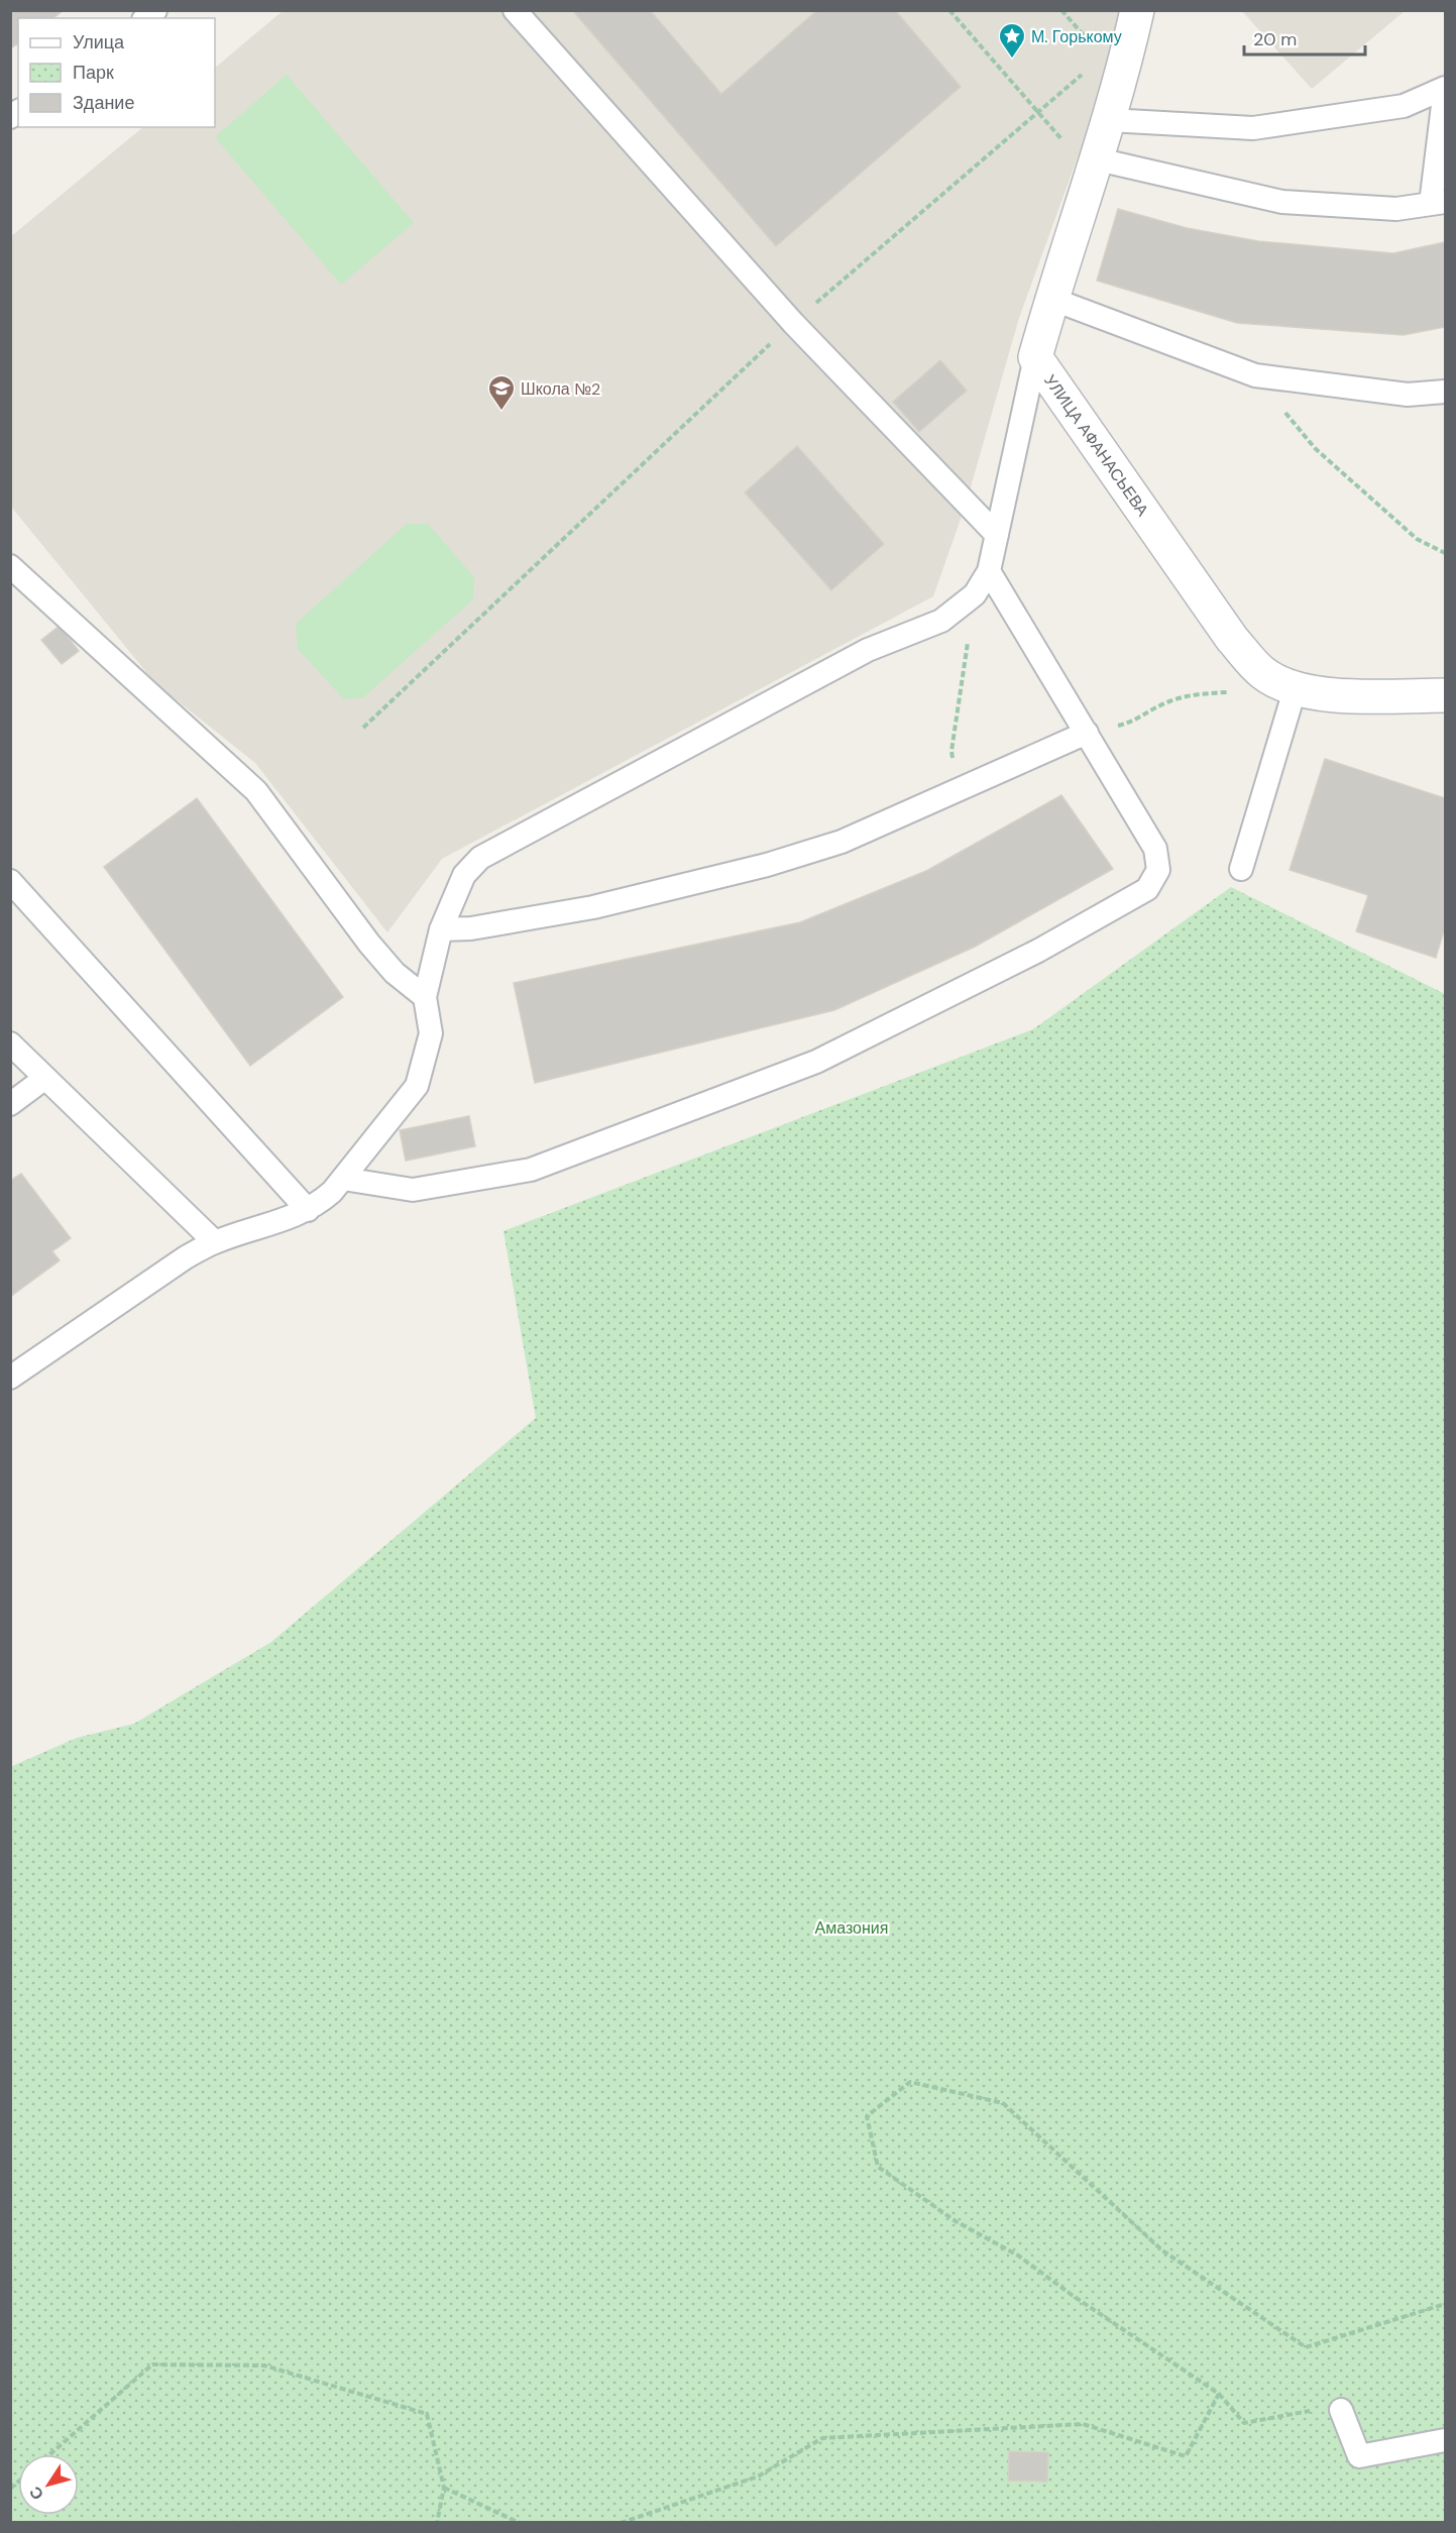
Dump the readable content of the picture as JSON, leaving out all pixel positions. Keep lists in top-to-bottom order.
{
  "streets": {
    "street": ["УЛИЦА АФАНАСЬЕВА"]
  },
  "parks": ["Амазония"],
  "places": {
    "place": ["М. Горькому"],
    "school or university": ["Школа №2"]
  },
  "legend": ["Улица", "Парк", "Здание"],
  "scale_bar": "20 m",
  "north": "bottom left"
}
